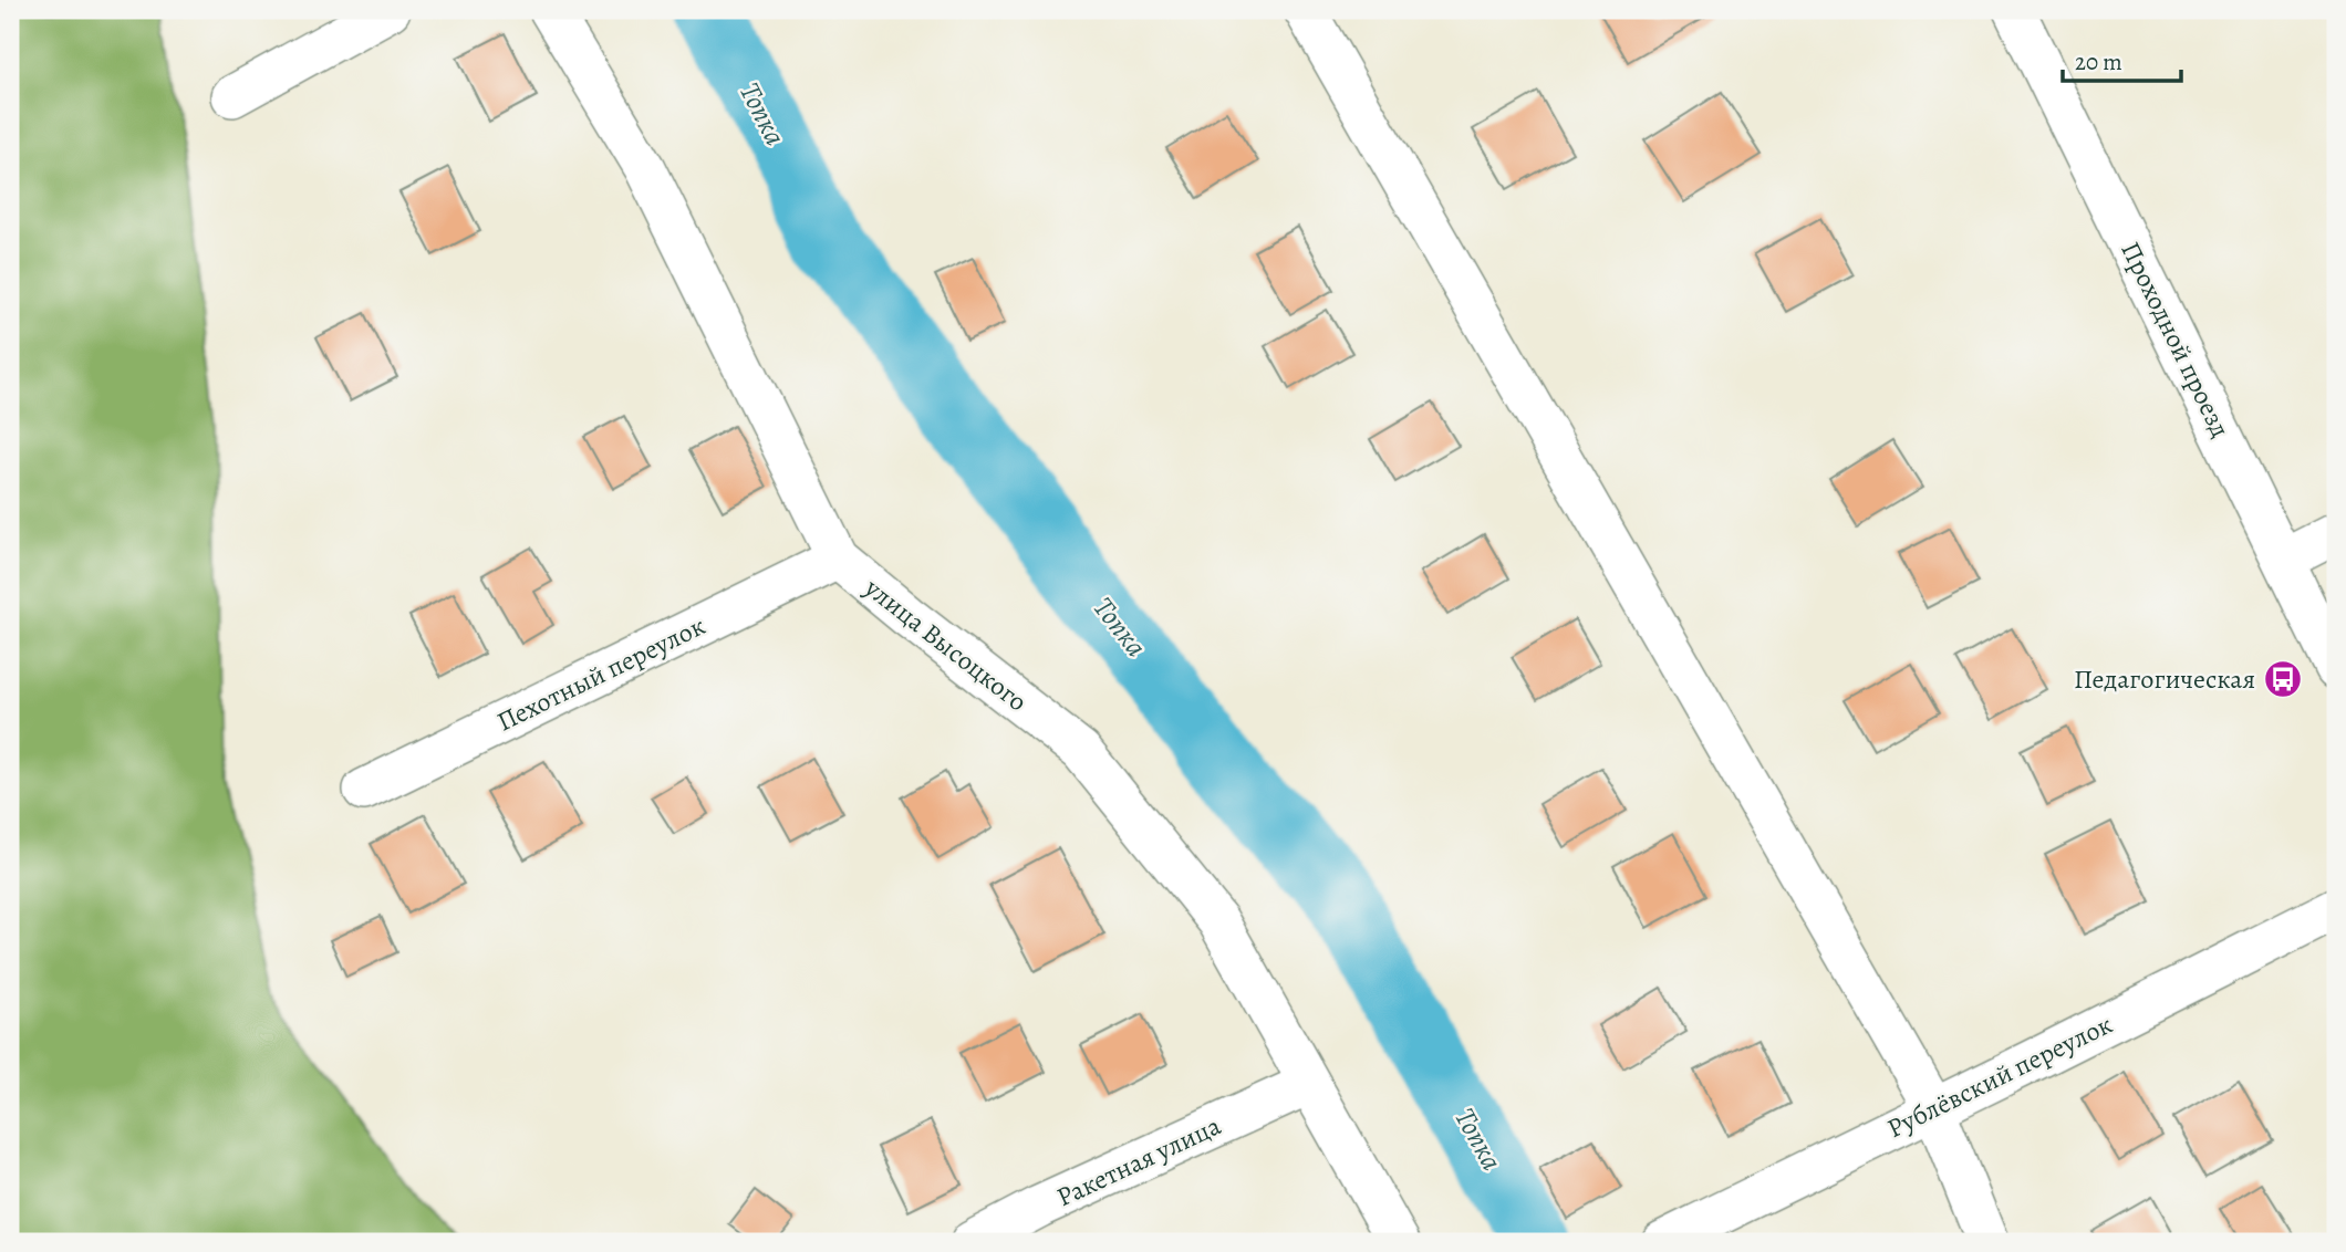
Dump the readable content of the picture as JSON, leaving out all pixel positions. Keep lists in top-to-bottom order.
{
  "streets": {
    "street": [
      "Проходной проезд",
      "улица Высоцкого",
      "Пехотный переулок",
      "Рублёвский переулок",
      "Ракетная улица"
    ]
  },
  "crossings": [
    ["улица Высоцкого", "Пехотный переулок"],
    ["улица Высоцкого", "Ракетная улица"]
  ],
  "water": ["Топка"],
  "places": {
    "bus stop": ["Педагогическая"]
  },
  "scale_bar": "20 m"
}
